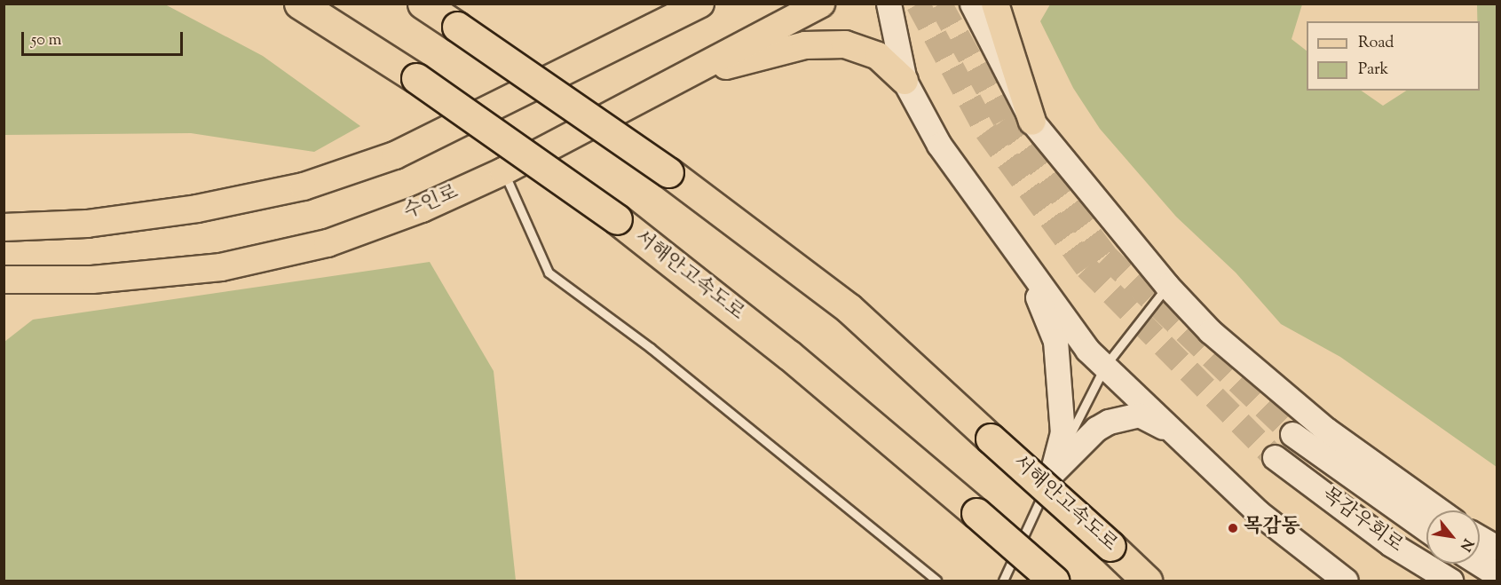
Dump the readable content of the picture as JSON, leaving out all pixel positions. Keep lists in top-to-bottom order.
{
  "streets": {
    "highway": ["서해안고속도로"],
    "main road": ["수인로", "목감우회로"]
  },
  "places": ["목감동"],
  "legend": ["Road", "Park"],
  "scale_bar": "50 m",
  "north": "bottom right"
}
